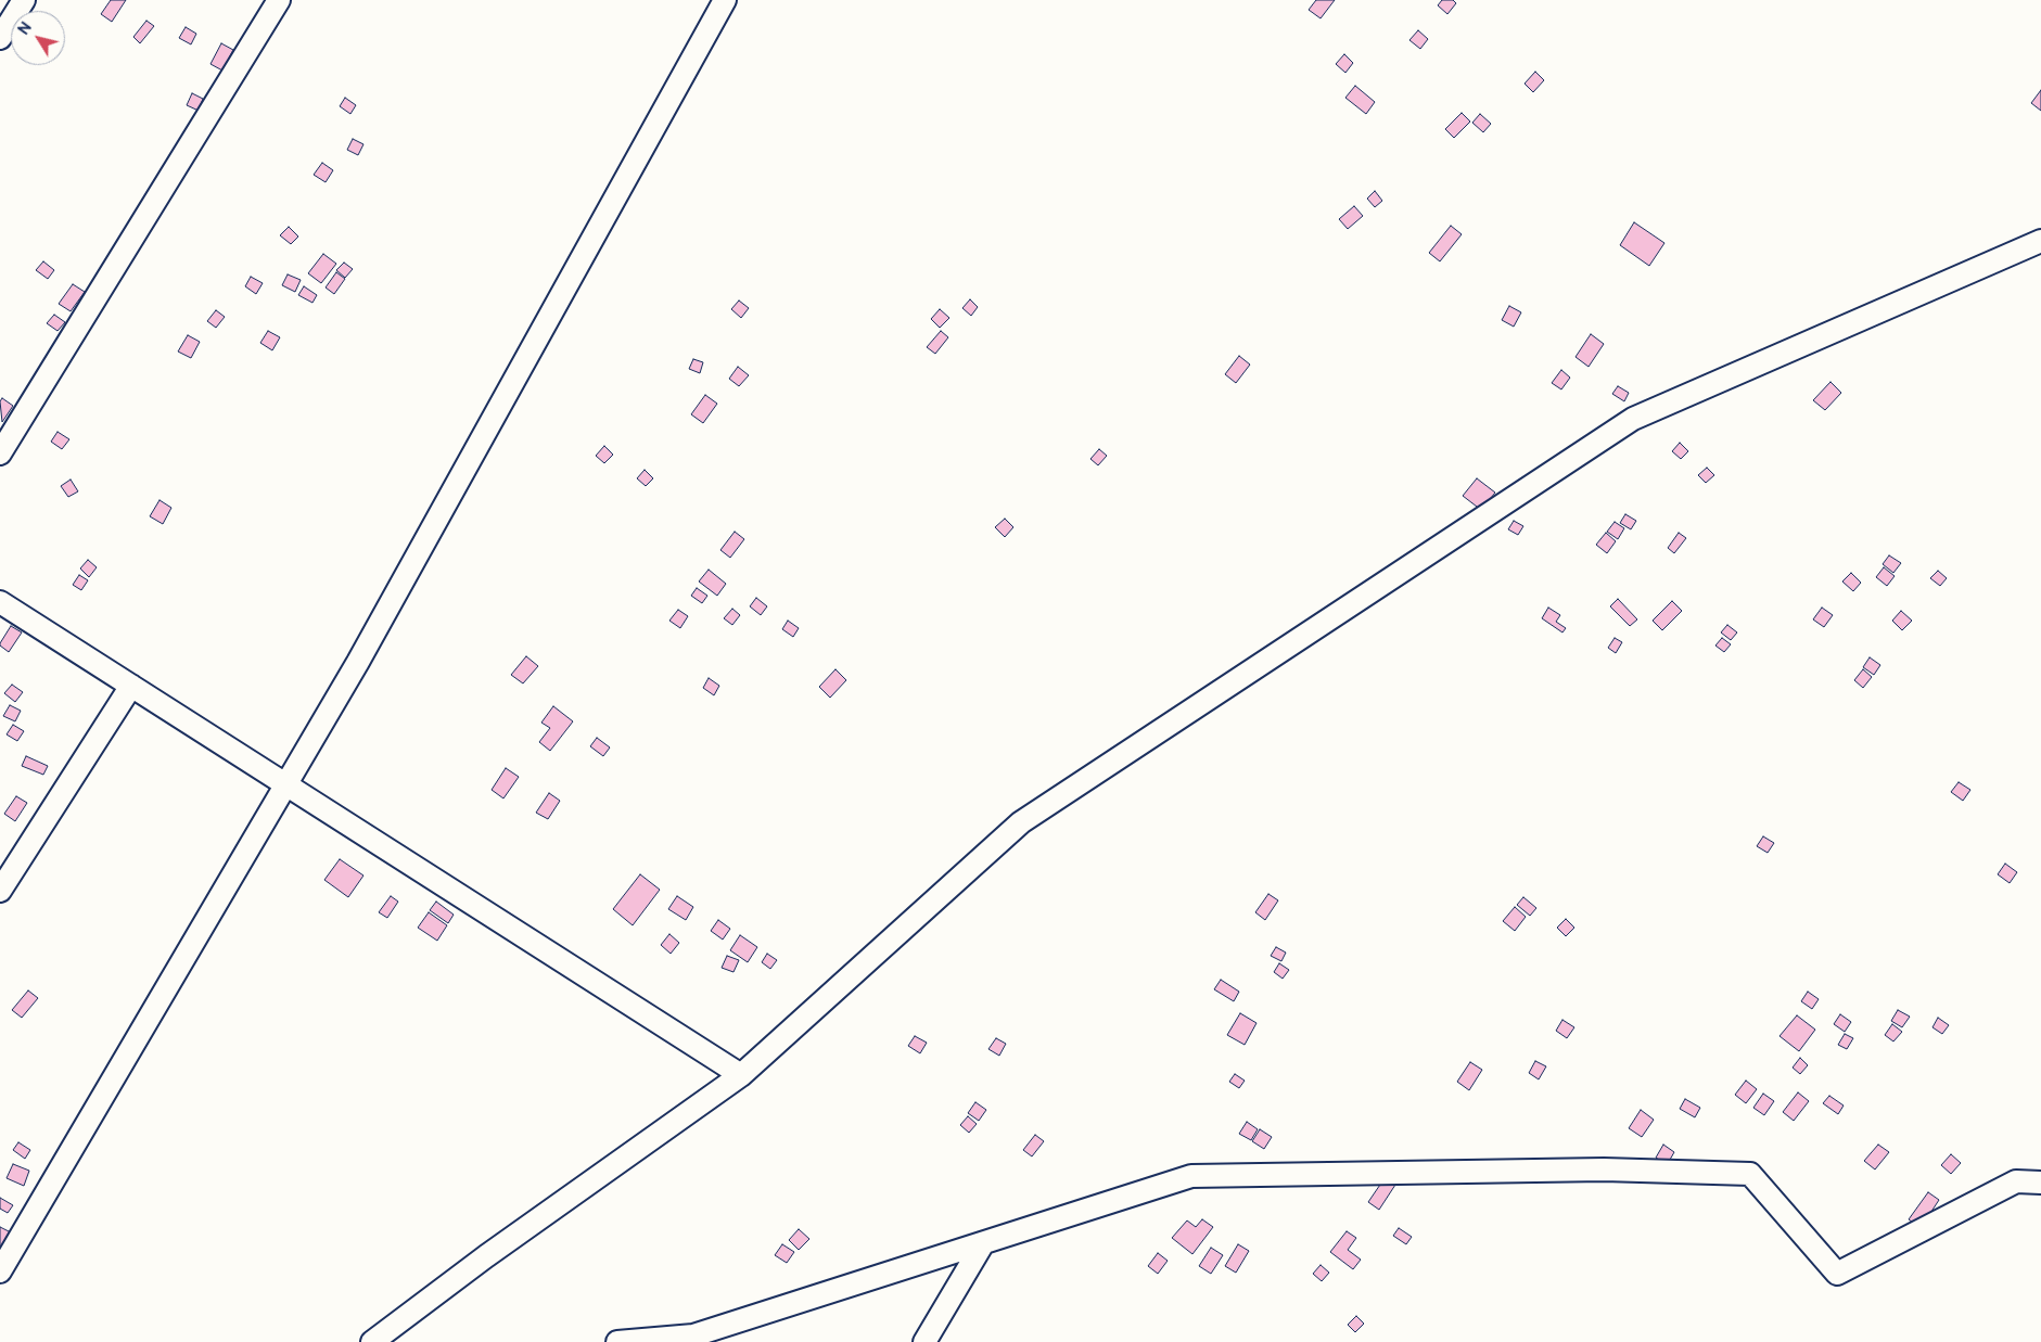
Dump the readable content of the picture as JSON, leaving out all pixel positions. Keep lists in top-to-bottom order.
{
  "north": "top left"
}
